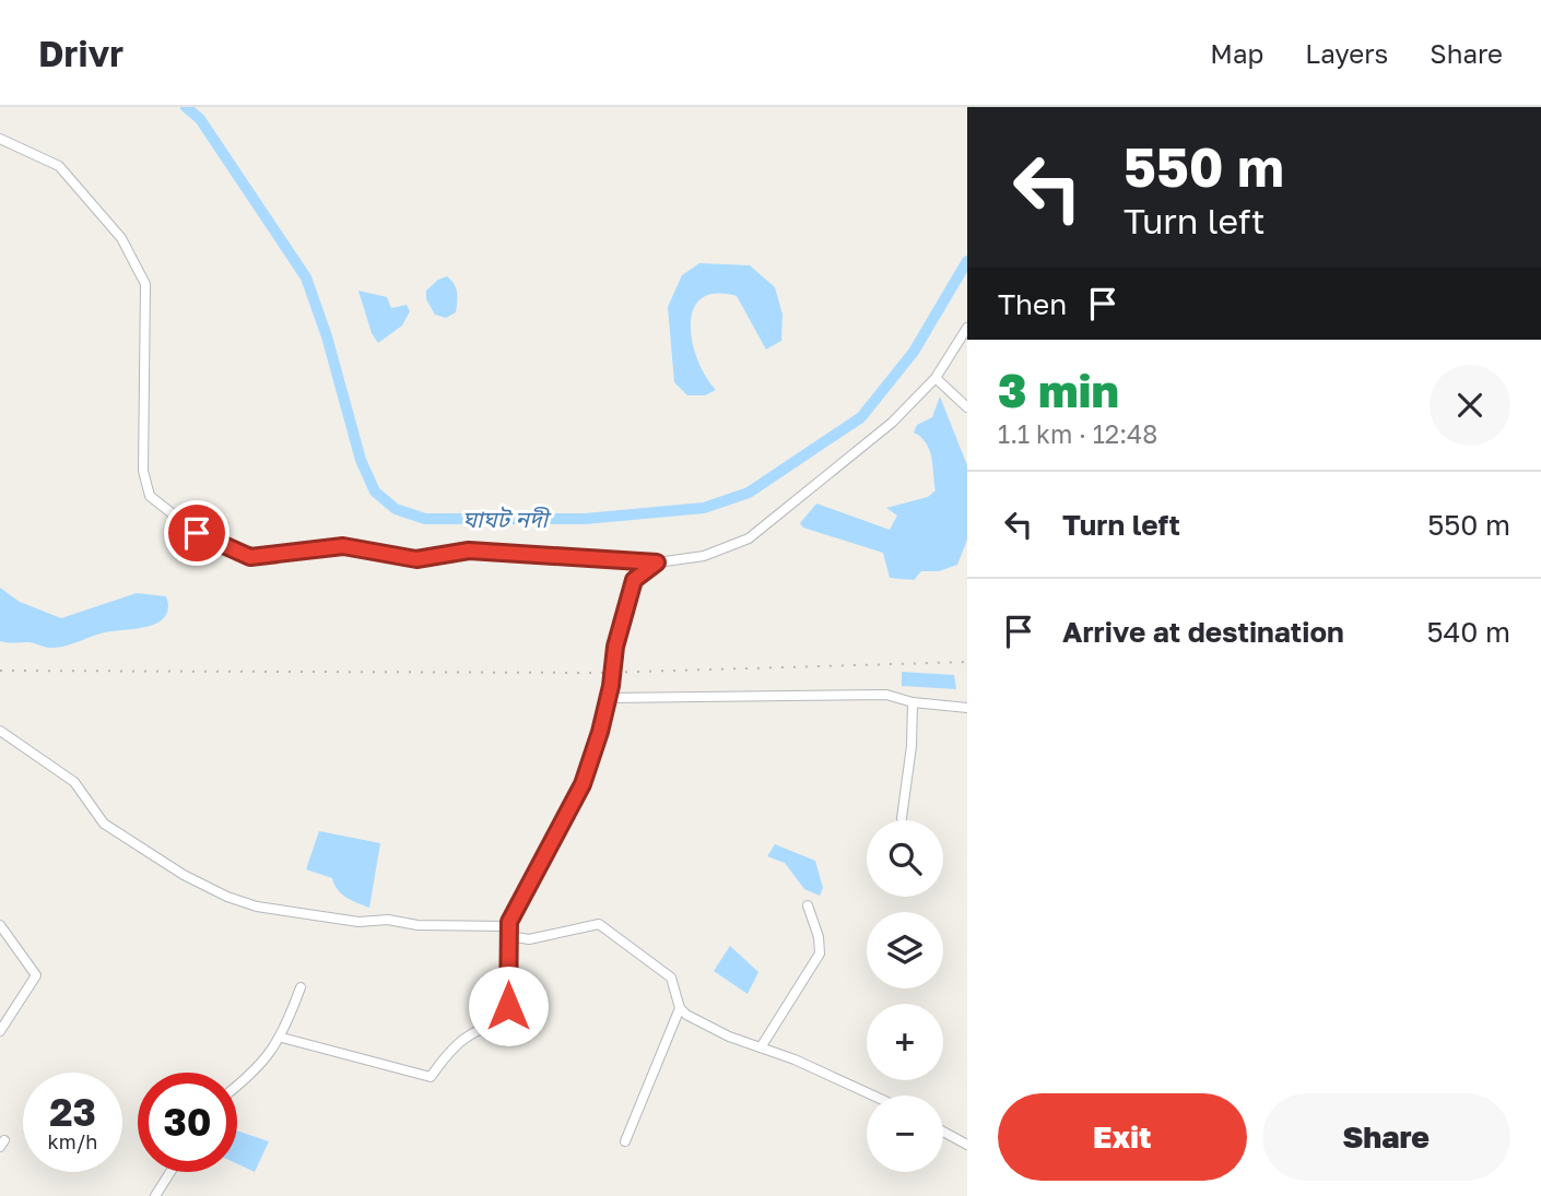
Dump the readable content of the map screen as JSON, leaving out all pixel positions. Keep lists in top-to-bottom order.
{
  "water": ["ঘাঘট নদী"],
  "page": {
    "header": "Drivr",
    "nav": ["Map", "Layers", "Share"],
    "turn": ["550 m", "Turn left"],
    "then": "Then",
    "heading": ["3 min", "1.1 km · 12:48"],
    "list": [
      {
        "name": "Turn left",
        "value": "550 m"
      },
      {
        "name": "Arrive at destination",
        "value": "540 m"
      }
    ],
    "map_buttons": ["+", "−"],
    "speed": "23 km/h",
    "limit": "30",
    "buttons": ["Exit", "Share"]
  }
}
